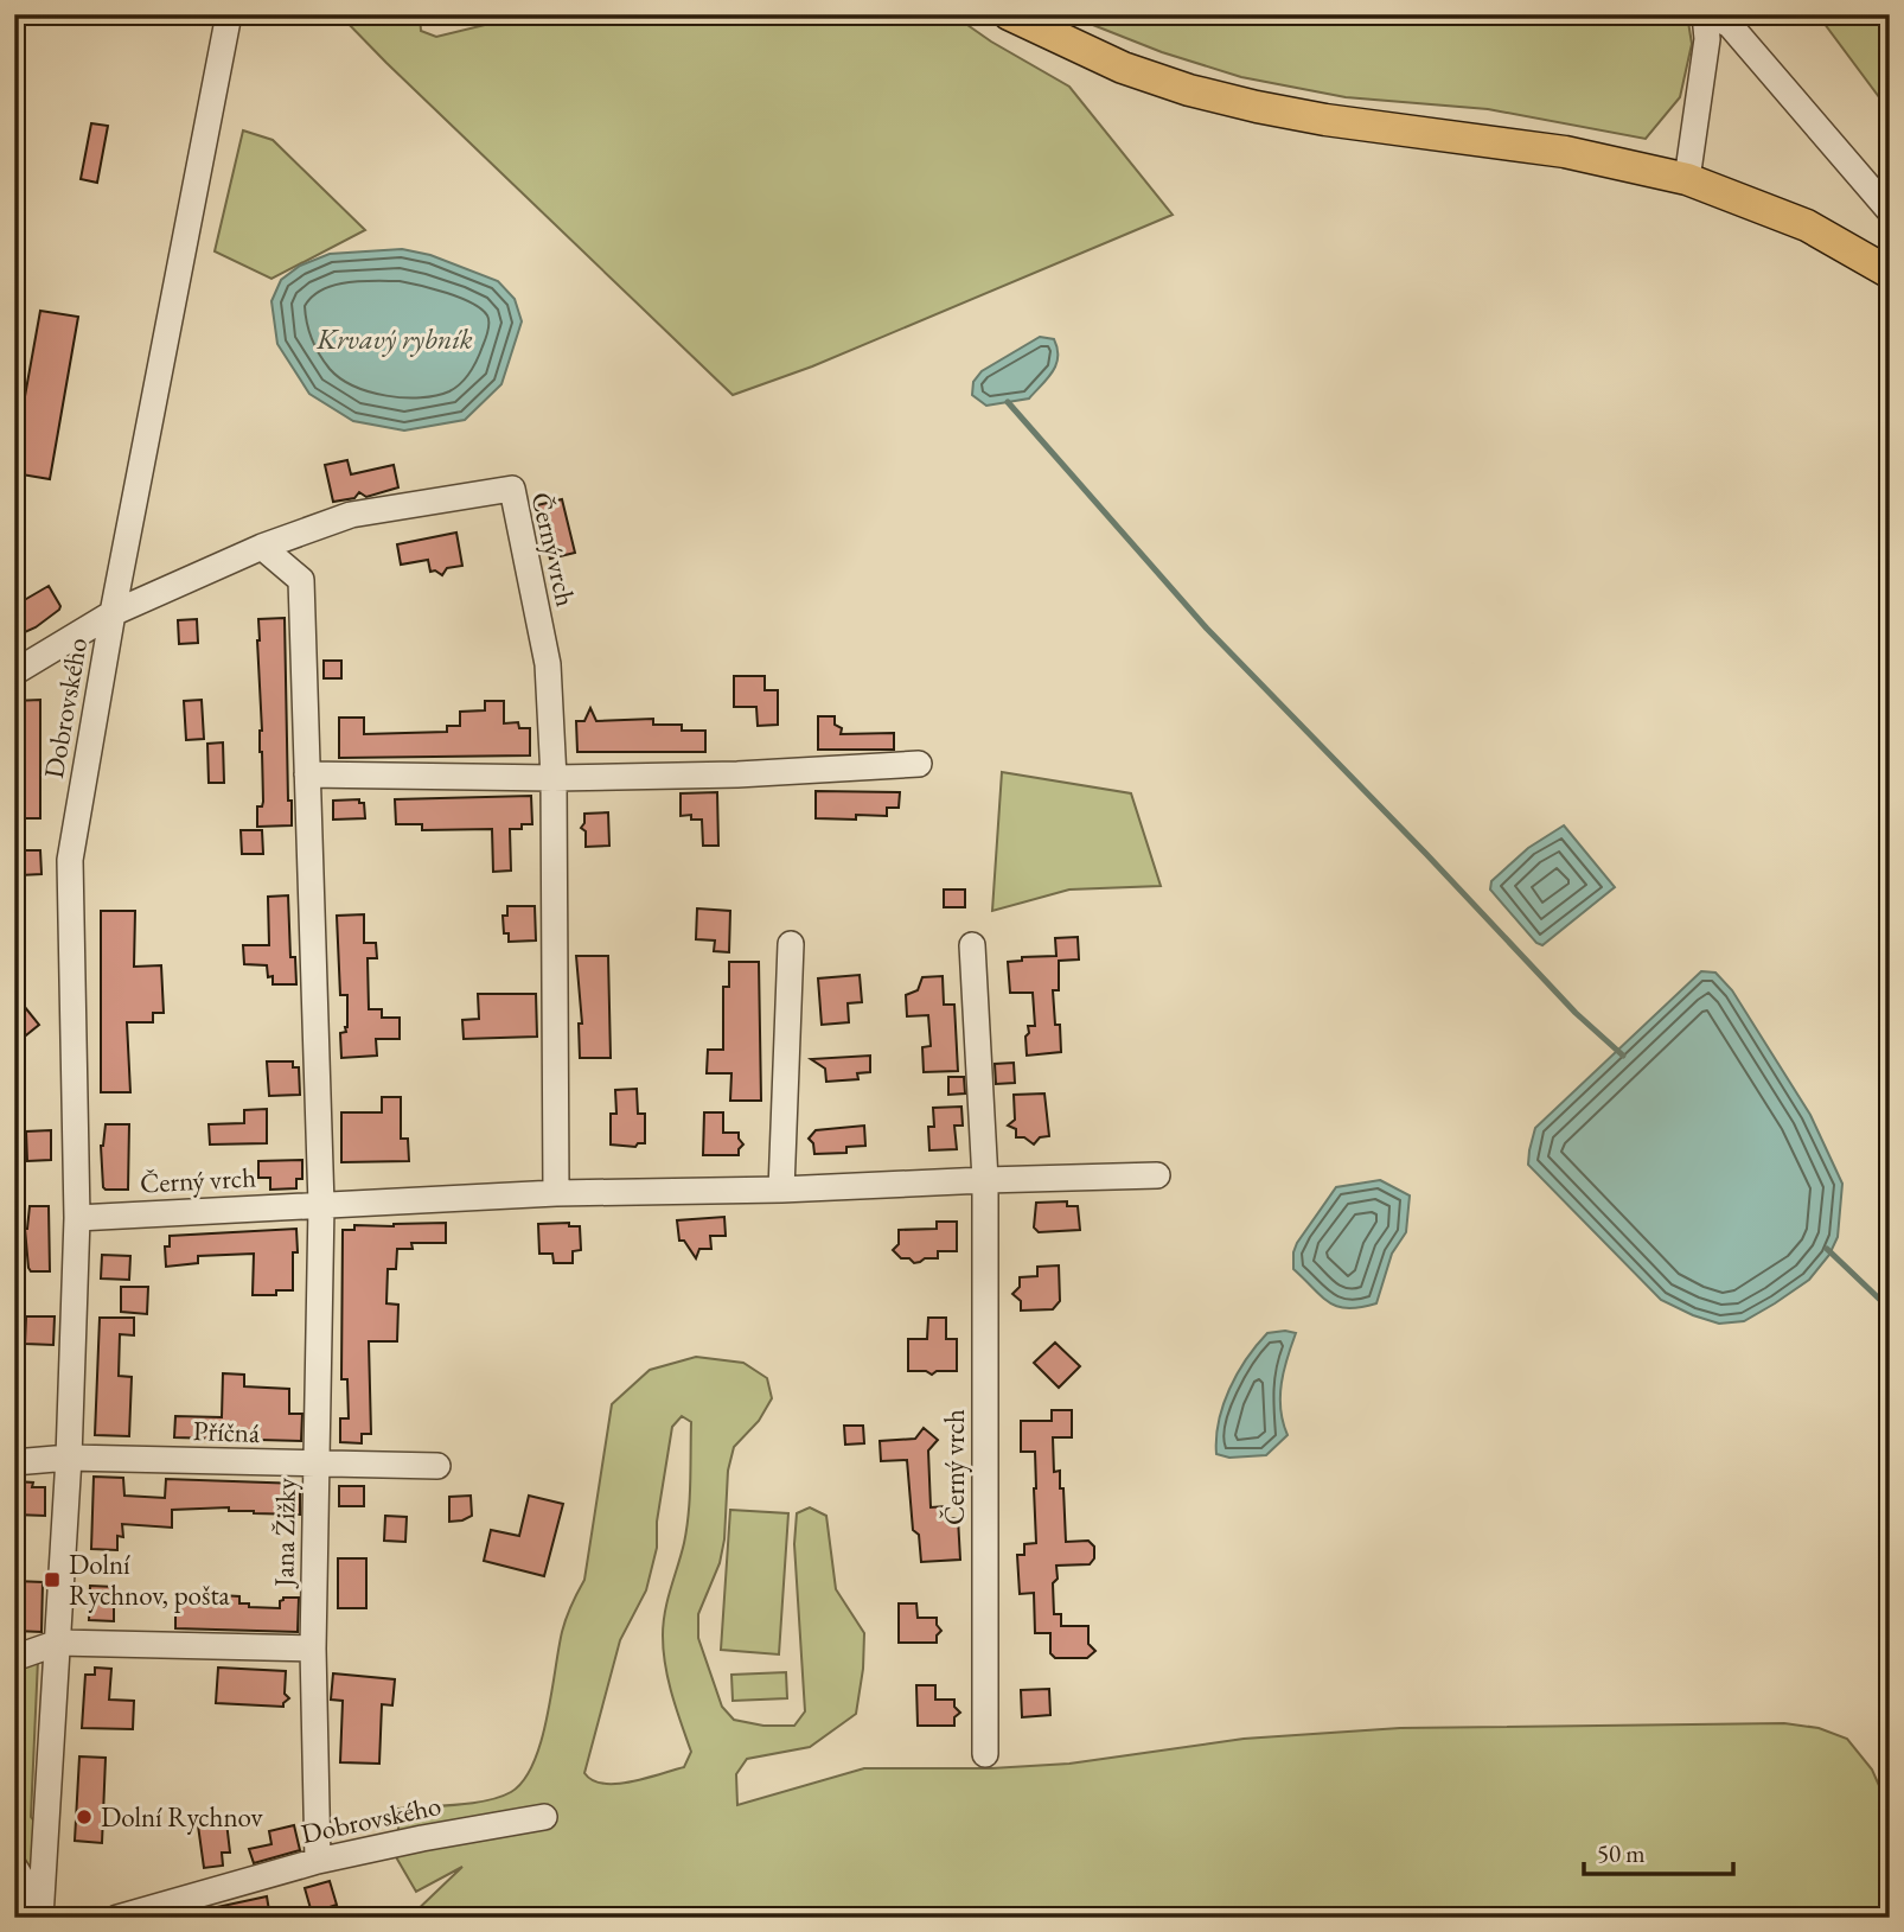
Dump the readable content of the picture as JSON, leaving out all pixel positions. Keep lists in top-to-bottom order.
{
  "streets": {
    "street": [
      "Černý vrch",
      "Dobrovského",
      "Příčná",
      "Jana Žižky"
    ]
  },
  "crossings": [
    ["Černý vrch", "Dobrovského"],
    ["Černý vrch", "Jana Žižky"],
    ["Dobrovského", "Příčná"],
    ["Dobrovského", "Jana Žižky"],
    ["Příčná", "Jana Žižky"]
  ],
  "water": ["Krvavý rybník"],
  "places": {
    "transit": ["Dolní Rychnov, pošta"],
    "other": ["Dolní Rychnov"]
  },
  "scale_bar": "50 m"
}
